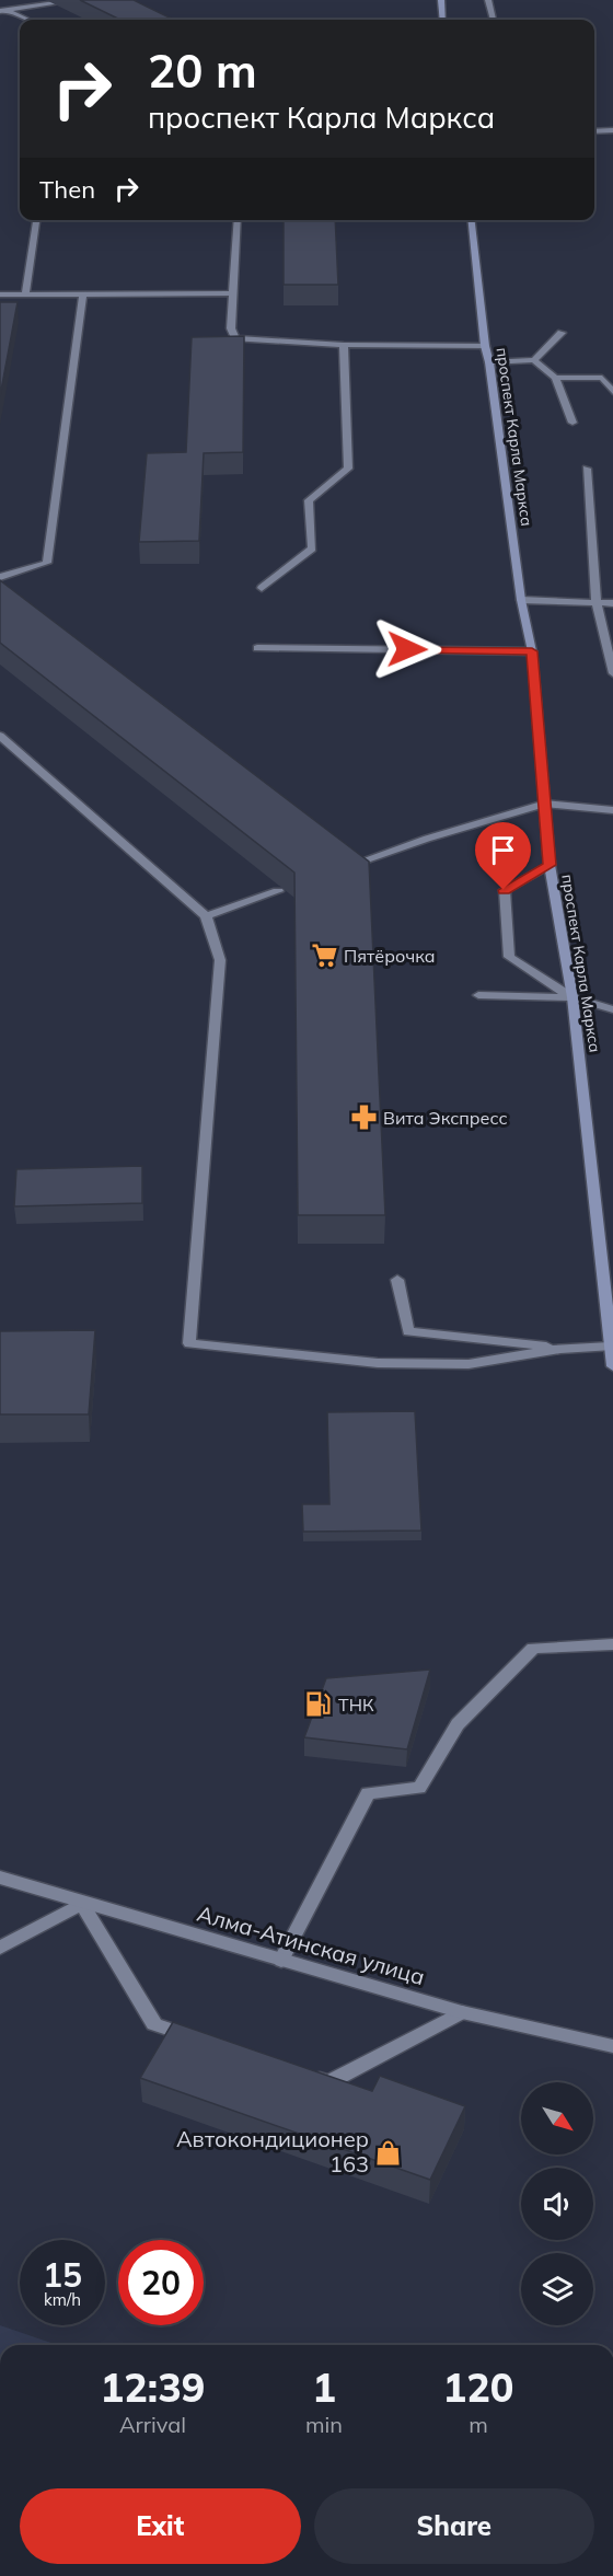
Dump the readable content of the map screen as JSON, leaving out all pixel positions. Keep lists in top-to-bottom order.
{
  "streets": {
    "main road": ["проспект Карла Маркса"],
    "street": ["Алма-Атинская улица"]
  },
  "places": {
    "supermarket": ["Пятёрочка"],
    "pharmacy": ["Вита Экспресс"],
    "fuel station": ["ТНК"],
    "shop": ["Автокондиционер 163"]
  },
  "north": "bottom right",
  "page": {
    "turn": ["20 m", "проспект Карла Маркса"],
    "then": "Then",
    "speed": "15 km/h",
    "limit": "20",
    "eta": [
      "12:39",
      "Arrival",
      "1",
      "min",
      "120",
      "m"
    ],
    "buttons": ["Exit", "Share"]
  }
}
